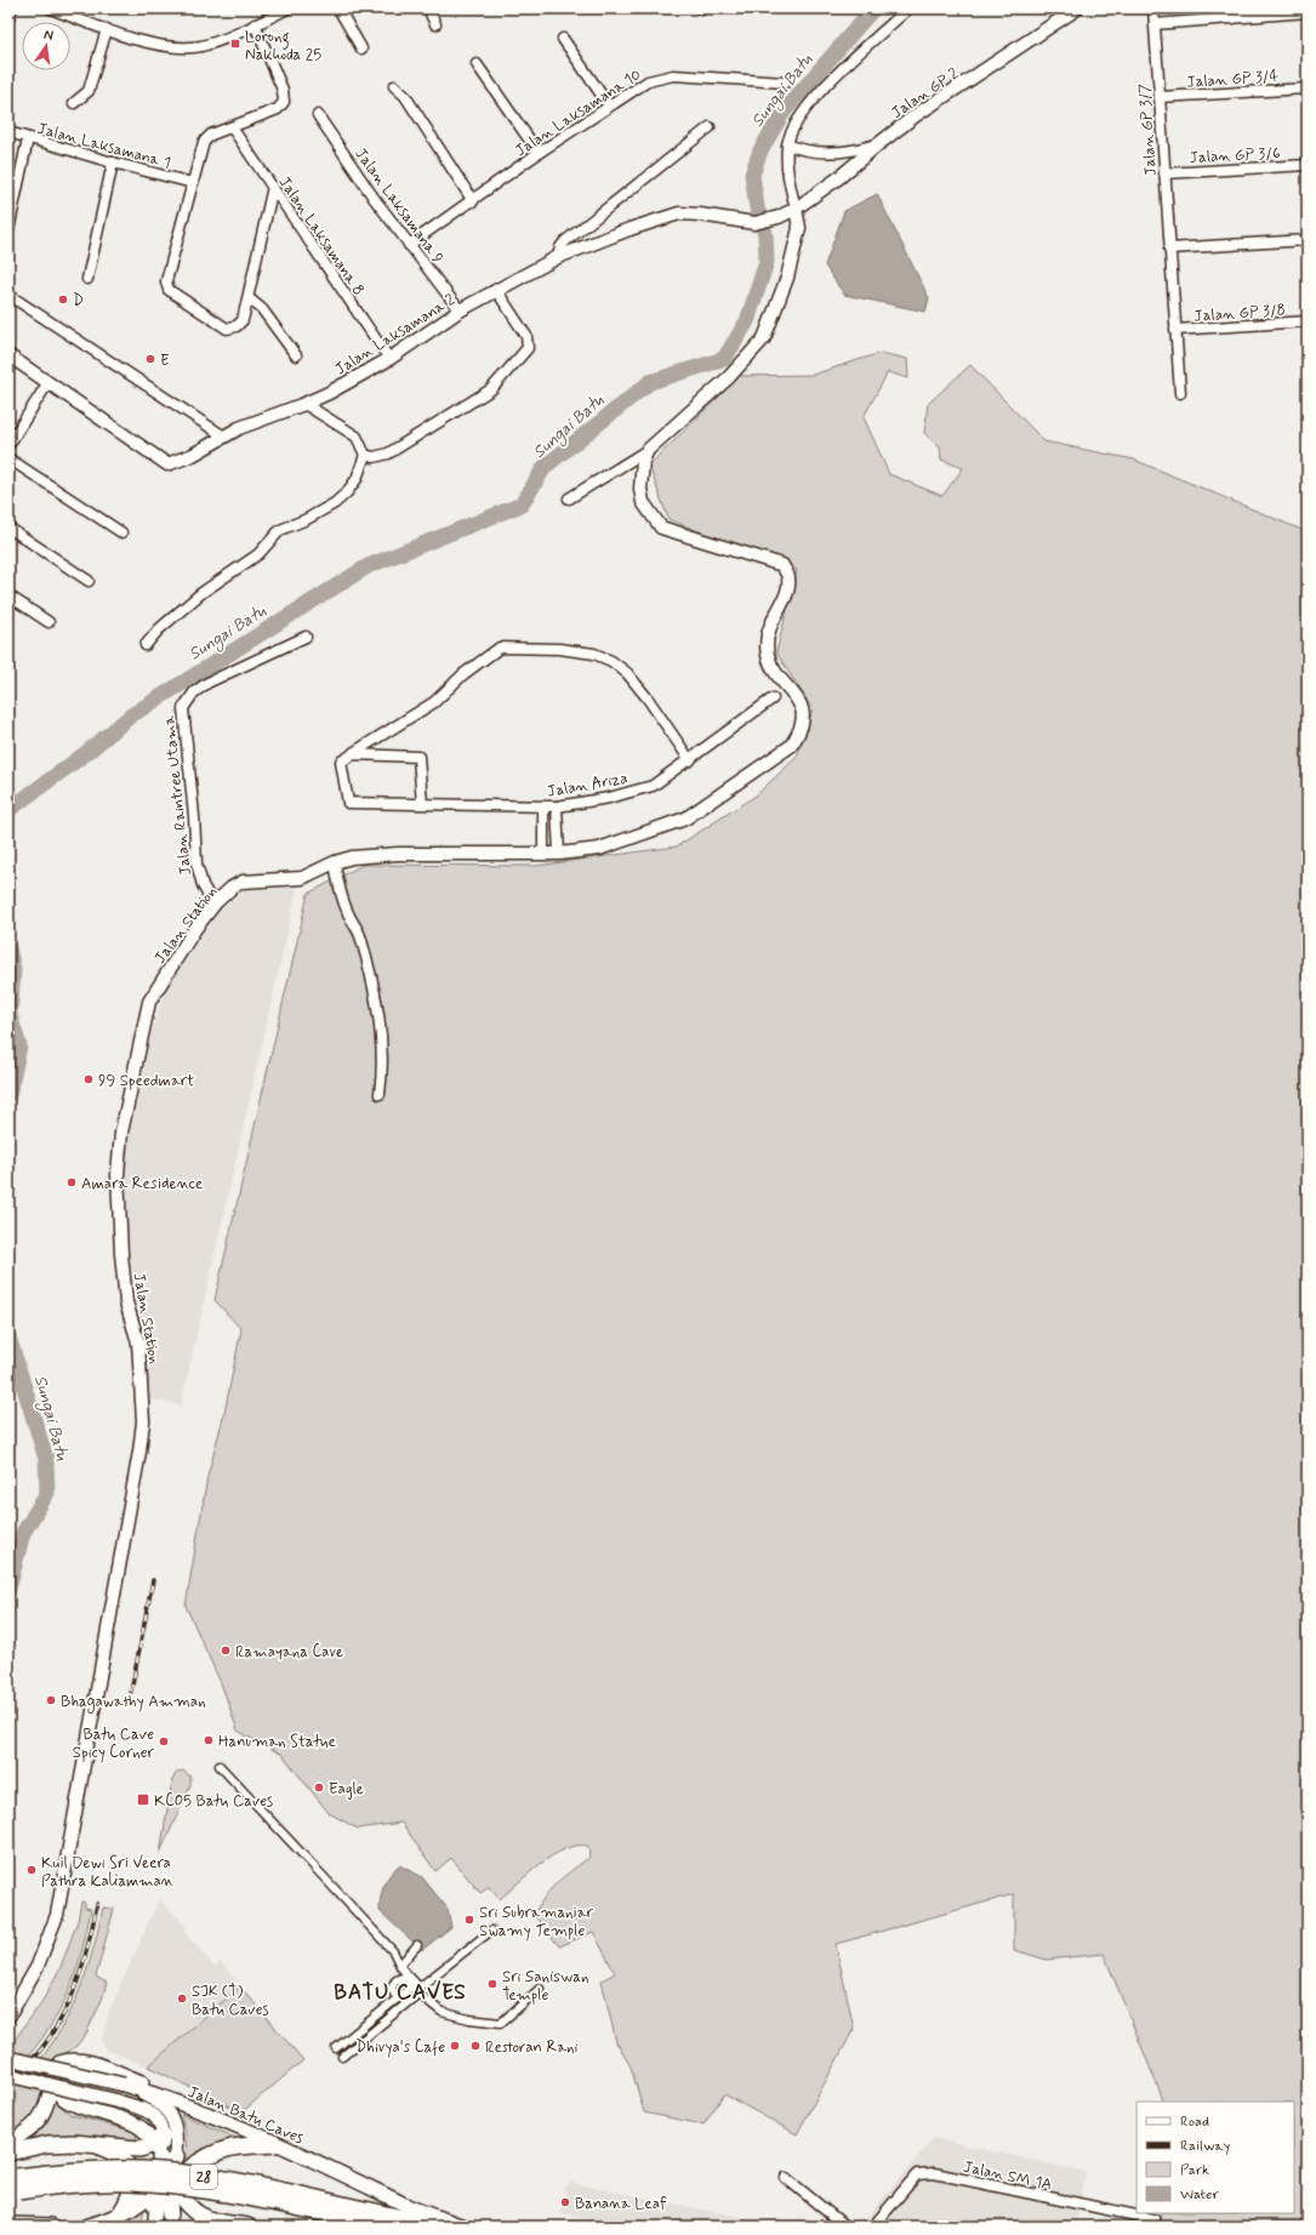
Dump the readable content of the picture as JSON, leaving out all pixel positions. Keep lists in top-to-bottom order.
{
  "streets": {
    "highway": ["28"],
    "main road": ["Jalan Batu Caves"],
    "street": [
      "Jalan GP 3/4",
      "Jalan GP 2",
      "Jalan Laksamana 10",
      "Jalan GP 3/7",
      "Jalan Laksamana 1",
      "Jalan GP 3/6",
      "Jalan Laksamana 9",
      "Jalan Laksamana 8",
      "Jalan GP 3/8",
      "Jalan Laksamana 2",
      "Jalan Ariza",
      "Jalan Raintree Utama",
      "Jalan Station",
      "Jalan SM 1A"
    ]
  },
  "crossings": [
    ["Jalan GP 3/4", "Jalan GP 3/7"],
    ["Jalan GP 2", "Jalan Laksamana 2"],
    ["Jalan Laksamana 10", "Jalan Laksamana 9"],
    ["Jalan GP 3/7", "Jalan GP 3/6"],
    ["Jalan GP 3/7", "Jalan GP 3/8"],
    ["Jalan Laksamana 9", "Jalan Laksamana 2"],
    ["Jalan Laksamana 8", "Jalan Laksamana 2"],
    ["Jalan Raintree Utama", "Jalan Station"]
  ],
  "districts": ["BATU CAVES"],
  "water": ["Sungai Batu"],
  "places": {
    "transit": ["Lorong Nakhoda 25", "KC05 Batu Caves"],
    "other": [
      "D",
      "E",
      "99 Speedmart",
      "Amara Residence",
      "Ramayana Cave",
      "Bhagawathy Amman",
      "Hanuman Statue",
      "Batu Cave Spicy Corner",
      "Eagle",
      "Kuil Dewi Sri Veera Pathra Kaliamman",
      "Sri Subramaniar Swamy Temple",
      "Sri Saniswan Temple",
      "SJK (T) Batu Caves",
      "Dhivya's Cafe",
      "Restoran Rani",
      "Banana Leaf"
    ]
  },
  "legend": [
    "Road",
    "Railway",
    "Park",
    "Water"
  ],
  "north": "top"
}
